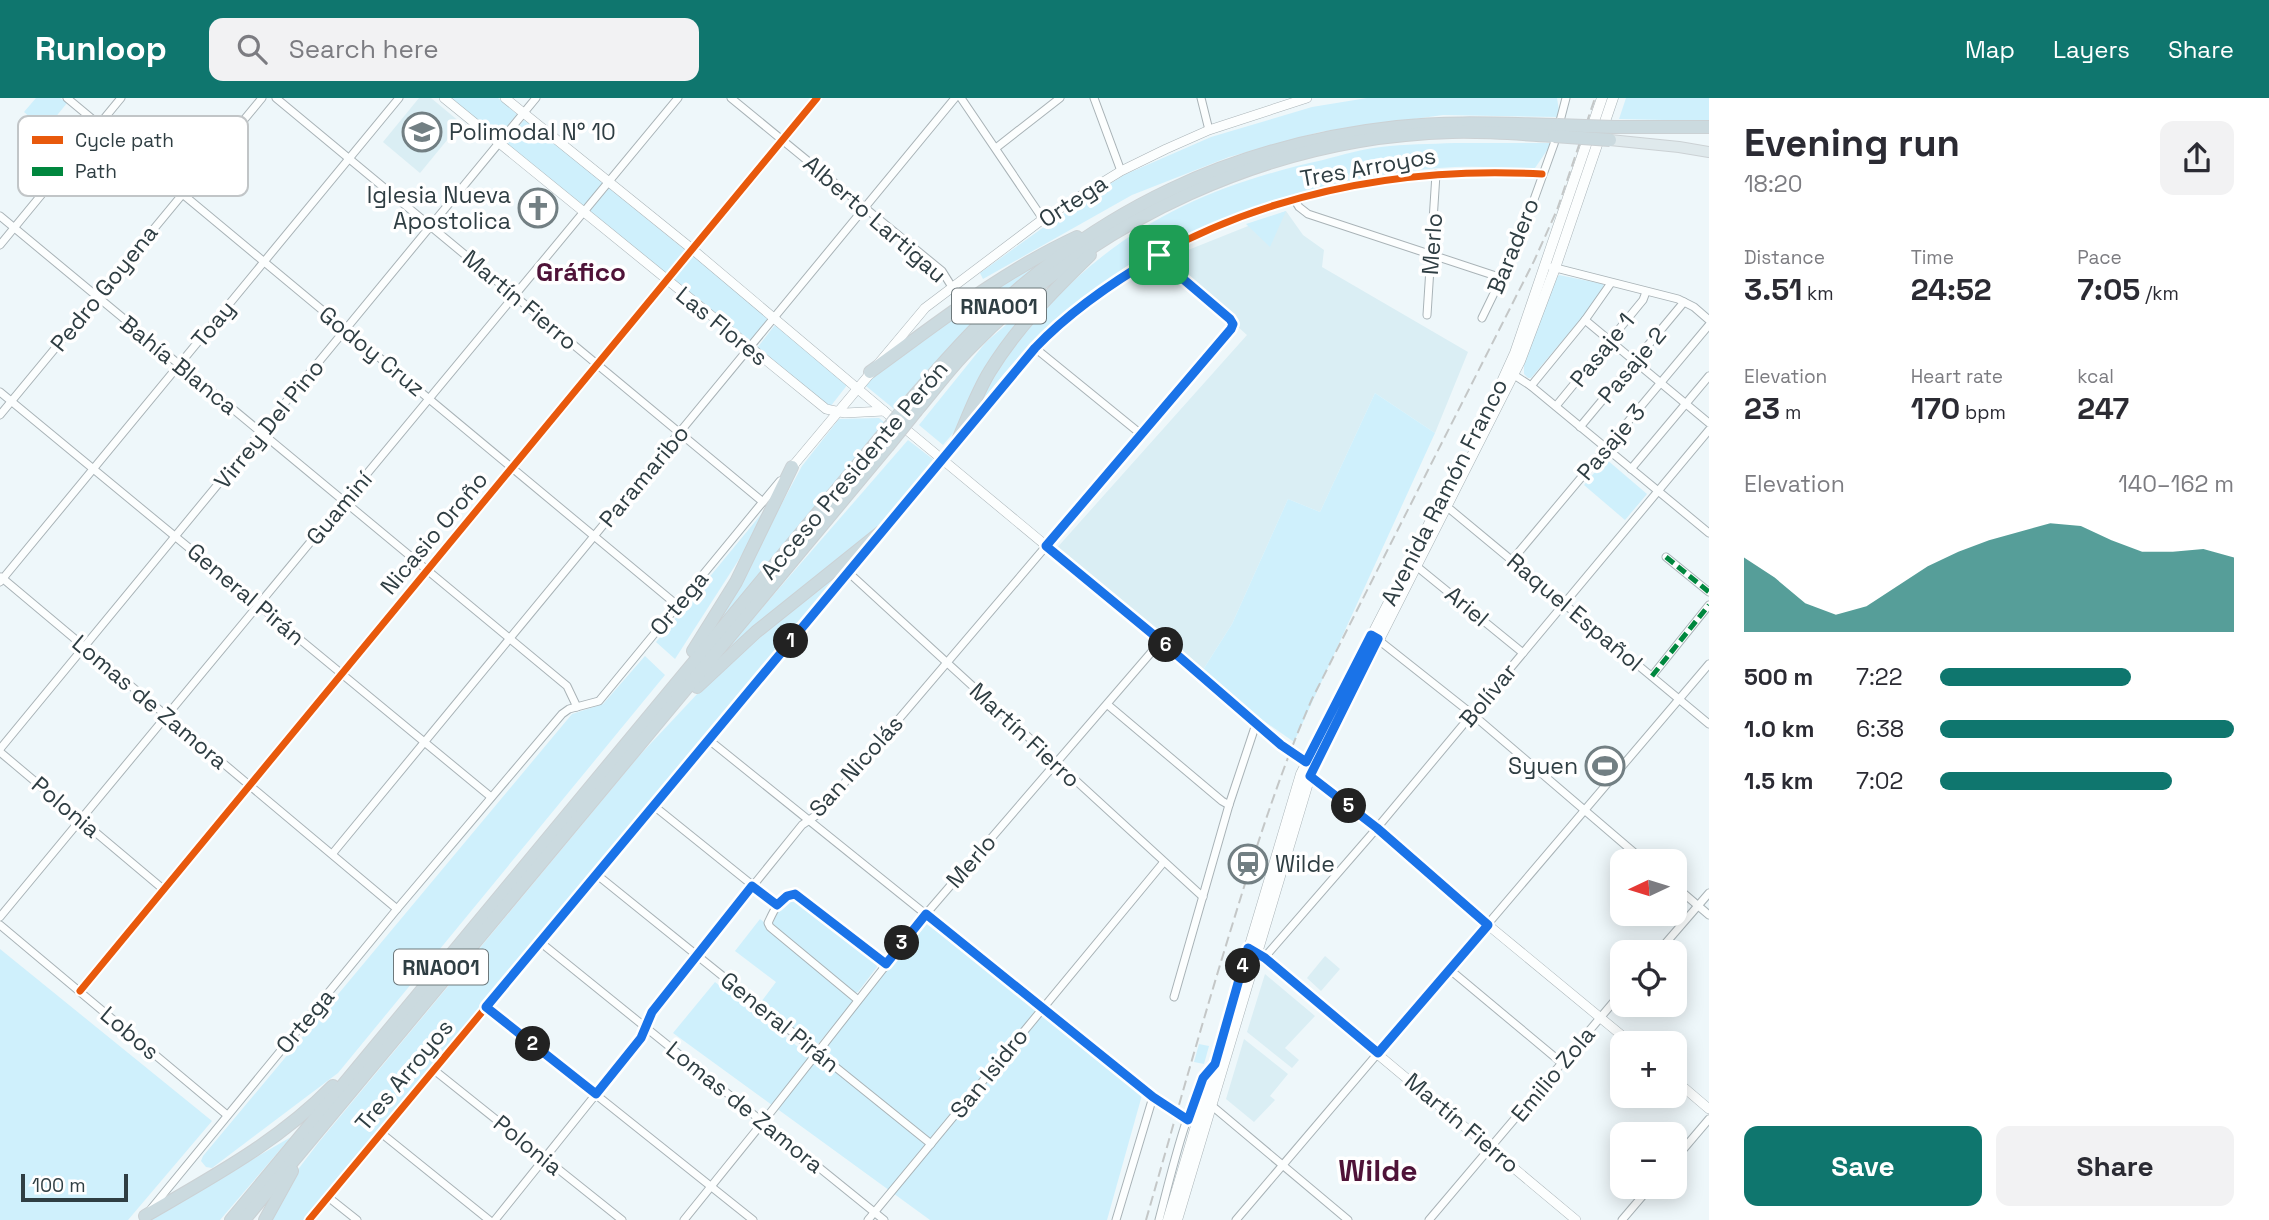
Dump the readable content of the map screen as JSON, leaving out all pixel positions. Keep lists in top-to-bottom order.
{
  "streets": {
    "highway": ["RNA001", "Acceso Presidente Perón"],
    "main road": ["Avenida Ramón Franco"],
    "street": [
      "Tres Arroyos",
      "Ortega",
      "Alberto Lartigau",
      "Merlo",
      "Baradero",
      "Pedro Goyena",
      "Martín Fierro",
      "Toay",
      "Las Flores",
      "Pasaje 1",
      "Godoy Cruz",
      "Bahía Blanca",
      "Pasaje 2",
      "Virrey Del Pino",
      "Pasaje 3",
      "Paramaribo",
      "Guaminí",
      "Nicasio Oroño",
      "General Pirán",
      "Ariel",
      "Raquel Español",
      "Bolívar",
      "Lomas de Zamora",
      "San Nicolás",
      "Polonia",
      "Lobos",
      "San Isidro",
      "Emilio Zola"
    ]
  },
  "crossings": [
    ["Tres Arroyos", "Merlo"],
    ["Tres Arroyos", "Baradero"],
    ["Tres Arroyos", "Martín Fierro"],
    ["Tres Arroyos", "General Pirán"],
    ["Tres Arroyos", "Lomas de Zamora"],
    ["Tres Arroyos", "San Nicolás"],
    ["Tres Arroyos", "Polonia"],
    ["Ortega", "Alberto Lartigau"],
    ["Ortega", "Martín Fierro"],
    ["Ortega", "Las Flores"],
    ["Ortega", "Godoy Cruz"],
    ["Ortega", "Bahía Blanca"],
    ["Ortega", "General Pirán"],
    ["Ortega", "Lomas de Zamora"],
    ["Ortega", "Lobos"],
    ["Alberto Lartigau", "Paramaribo"],
    ["Alberto Lartigau", "Nicasio Oroño"],
    ["Merlo", "Martín Fierro"],
    ["Merlo", "General Pirán"],
    ["Merlo", "Lomas de Zamora"],
    ["Pedro Goyena", "Bahía Blanca"],
    ["Pedro Goyena", "General Pirán"],
    ["Martín Fierro", "Toay"],
    ["Martín Fierro", "Virrey Del Pino"],
    ["Martín Fierro", "Paramaribo"],
    ["Martín Fierro", "Avenida Ramón Franco"],
    ["Martín Fierro", "Guaminí"],
    ["Martín Fierro", "Nicasio Oroño"],
    ["Martín Fierro", "Bolívar"],
    ["Martín Fierro", "San Nicolás"],
    ["Martín Fierro", "San Isidro"],
    ["Martín Fierro", "Emilio Zola"],
    ["Toay", "Godoy Cruz"],
    ["Toay", "Bahía Blanca"],
    ["Toay", "General Pirán"],
    ["Toay", "Lomas de Zamora"],
    ["Las Flores", "Virrey Del Pino"],
    ["Las Flores", "Paramaribo"],
    ["Las Flores", "Guaminí"],
    ["Las Flores", "Nicasio Oroño"],
    ["Godoy Cruz", "Virrey Del Pino"],
    ["Godoy Cruz", "Paramaribo"],
    ["Godoy Cruz", "Guaminí"],
    ["Godoy Cruz", "Nicasio Oroño"],
    ["Bahía Blanca", "Virrey Del Pino"],
    ["Bahía Blanca", "Paramaribo"],
    ["Bahía Blanca", "Guaminí"],
    ["Bahía Blanca", "Nicasio Oroño"],
    ["Virrey Del Pino", "General Pirán"],
    ["Virrey Del Pino", "Lomas de Zamora"],
    ["Virrey Del Pino", "Polonia"],
    ["Pasaje 3", "Raquel Español"],
    ["Paramaribo", "General Pirán"],
    ["Paramaribo", "Lomas de Zamora"],
    ["Avenida Ramón Franco", "Ariel"],
    ["Avenida Ramón Franco", "Raquel Español"],
    ["Avenida Ramón Franco", "Bolívar"],
    ["Guaminí", "General Pirán"],
    ["Guaminí", "Lomas de Zamora"],
    ["Guaminí", "Polonia"],
    ["Nicasio Oroño", "General Pirán"],
    ["Nicasio Oroño", "Lomas de Zamora"],
    ["Nicasio Oroño", "Polonia"],
    ["Nicasio Oroño", "Lobos"],
    ["General Pirán", "San Nicolás"],
    ["General Pirán", "San Isidro"],
    ["Ariel", "Bolívar"],
    ["Raquel Español", "Bolívar"],
    ["Lomas de Zamora", "San Nicolás"],
    ["Lomas de Zamora", "San Isidro"],
    ["San Nicolás", "Polonia"]
  ],
  "districts": ["Gráfico", "Wilde"],
  "places": {
    "school or university": ["Polimodal N° 10"],
    "church": ["Iglesia Nueva Apostolica"],
    "sports": ["Syuen"],
    "station": ["Wilde"]
  },
  "legend": ["Cycle path", "Path"],
  "scale_bar": "100 m",
  "north": "left",
  "page": {
    "header": "Runloop",
    "search": "Search here",
    "nav": ["Map", "Layers", "Share"],
    "heading": ["Evening run", "18:20"],
    "stats": [
      ["Distance", "3.51 km"],
      ["Time", "24:52"],
      ["Pace", "7:05 /km"],
      ["Elevation", "23 m"],
      ["Heart rate", "170 bpm"],
      ["kcal", "247"]
    ],
    "chart": ["Elevation", "140–162 m"],
    "pins": [
      "1",
      "6",
      "5",
      "3",
      "4",
      "2"
    ],
    "list": [
      {
        "name": "500 m",
        "note": "7:22"
      },
      {
        "name": "1.0 km",
        "note": "6:38"
      },
      {
        "name": "1.5 km",
        "note": "7:02"
      }
    ],
    "map_buttons": ["+", "−"],
    "buttons": ["Save", "Share"],
    "scale": "100 m"
  }
}
